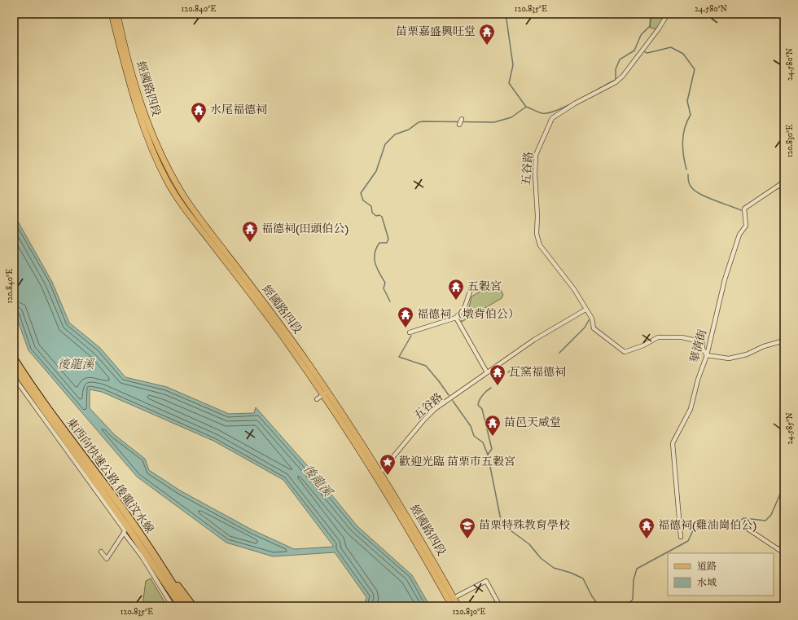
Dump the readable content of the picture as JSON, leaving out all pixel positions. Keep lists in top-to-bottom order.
{
  "streets": {
    "highway": ["東西向快速公路 後龍汶水線"],
    "main road": ["經國路四段"],
    "street": ["五谷路", "華清街"]
  },
  "crossings": [
    ["經國路四段", "五谷路"],
    ["五谷路", "華清街"]
  ],
  "water": ["後龍溪"],
  "places": {
    "temple": [
      "苗栗嘉盛興旺堂",
      "水尾福德祠",
      "福德祠(田頭伯公)",
      "五穀宮",
      "福德祠（墩背伯公）",
      "瓦窯福德祠",
      "苗邑天威堂",
      "福德祠(雞油崗伯公)"
    ],
    "place": ["歡迎光臨 苗栗市五穀宮"],
    "school or university": ["苗栗特殊教育學校"]
  },
  "legend": ["道路", "水域"],
  "coordinates": [
    "120.840°E",
    "120.835°E",
    "24.580°N",
    "120.830°E",
    "24.585°N"
  ]
}
